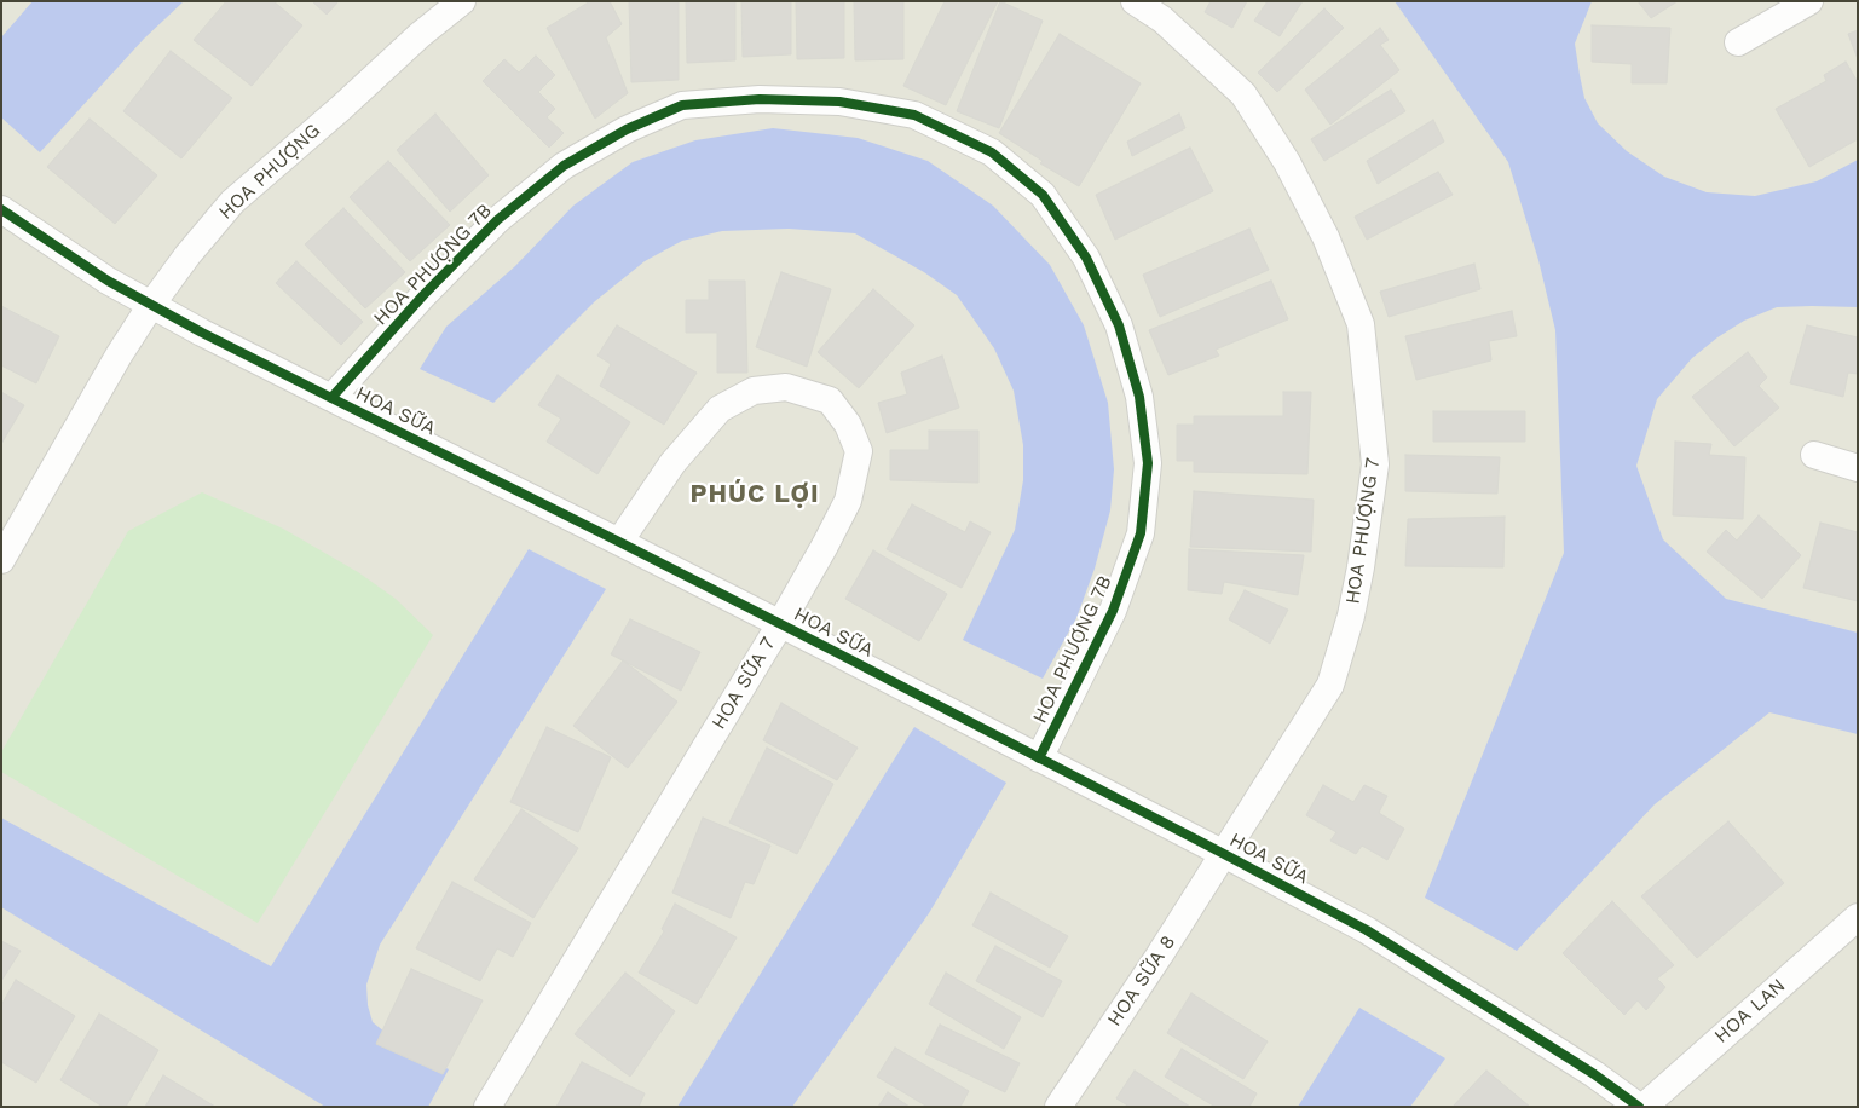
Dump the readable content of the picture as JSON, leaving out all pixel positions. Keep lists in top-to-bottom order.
{
  "streets": {
    "street": [
      "HOA PHƯỢNG",
      "HOA PHƯỢNG 7B",
      "HOA SỮA",
      "HOA PHƯỢNG 7",
      "HOA SỮA 7",
      "HOA SỮA 8",
      "HOA LAN"
    ]
  },
  "crossings": [
    ["HOA PHƯỢNG", "HOA SỮA"],
    ["HOA PHƯỢNG 7B", "HOA SỮA"],
    ["HOA SỮA", "HOA PHƯỢNG 7"],
    ["HOA SỮA", "HOA SỮA 7"],
    ["HOA SỮA", "HOA SỮA 8"],
    ["HOA PHƯỢNG 7", "HOA SỮA 8"]
  ],
  "districts": ["PHÚC LỢI"]
}
